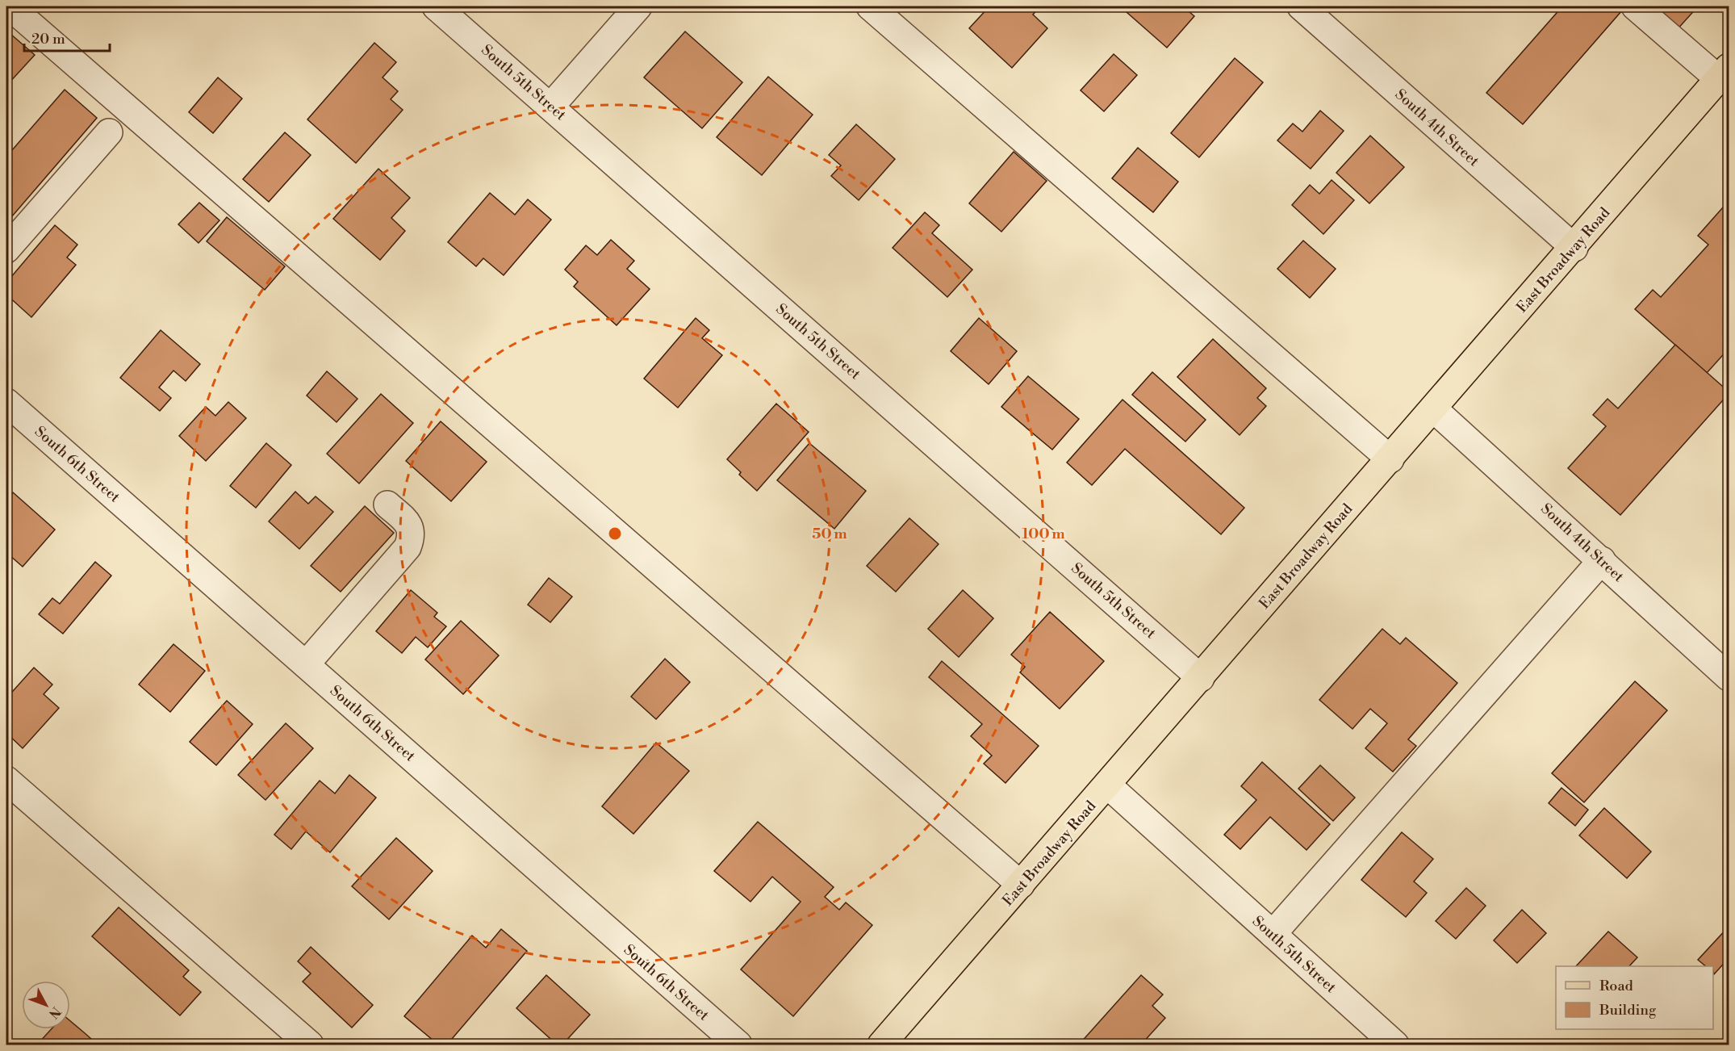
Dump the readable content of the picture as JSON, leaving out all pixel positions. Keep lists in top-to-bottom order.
{
  "streets": {
    "main road": ["East Broadway Road"],
    "street": ["South 5th Street", "South 4th Street", "South 6th Street"]
  },
  "crossings": [
    ["South 5th Street", "East Broadway Road"],
    ["South 4th Street", "East Broadway Road"]
  ],
  "legend": ["Road", "Building"],
  "scale_bar": "20 m",
  "north": "bottom right",
  "rings": ["50 m", "100 m"]
}
